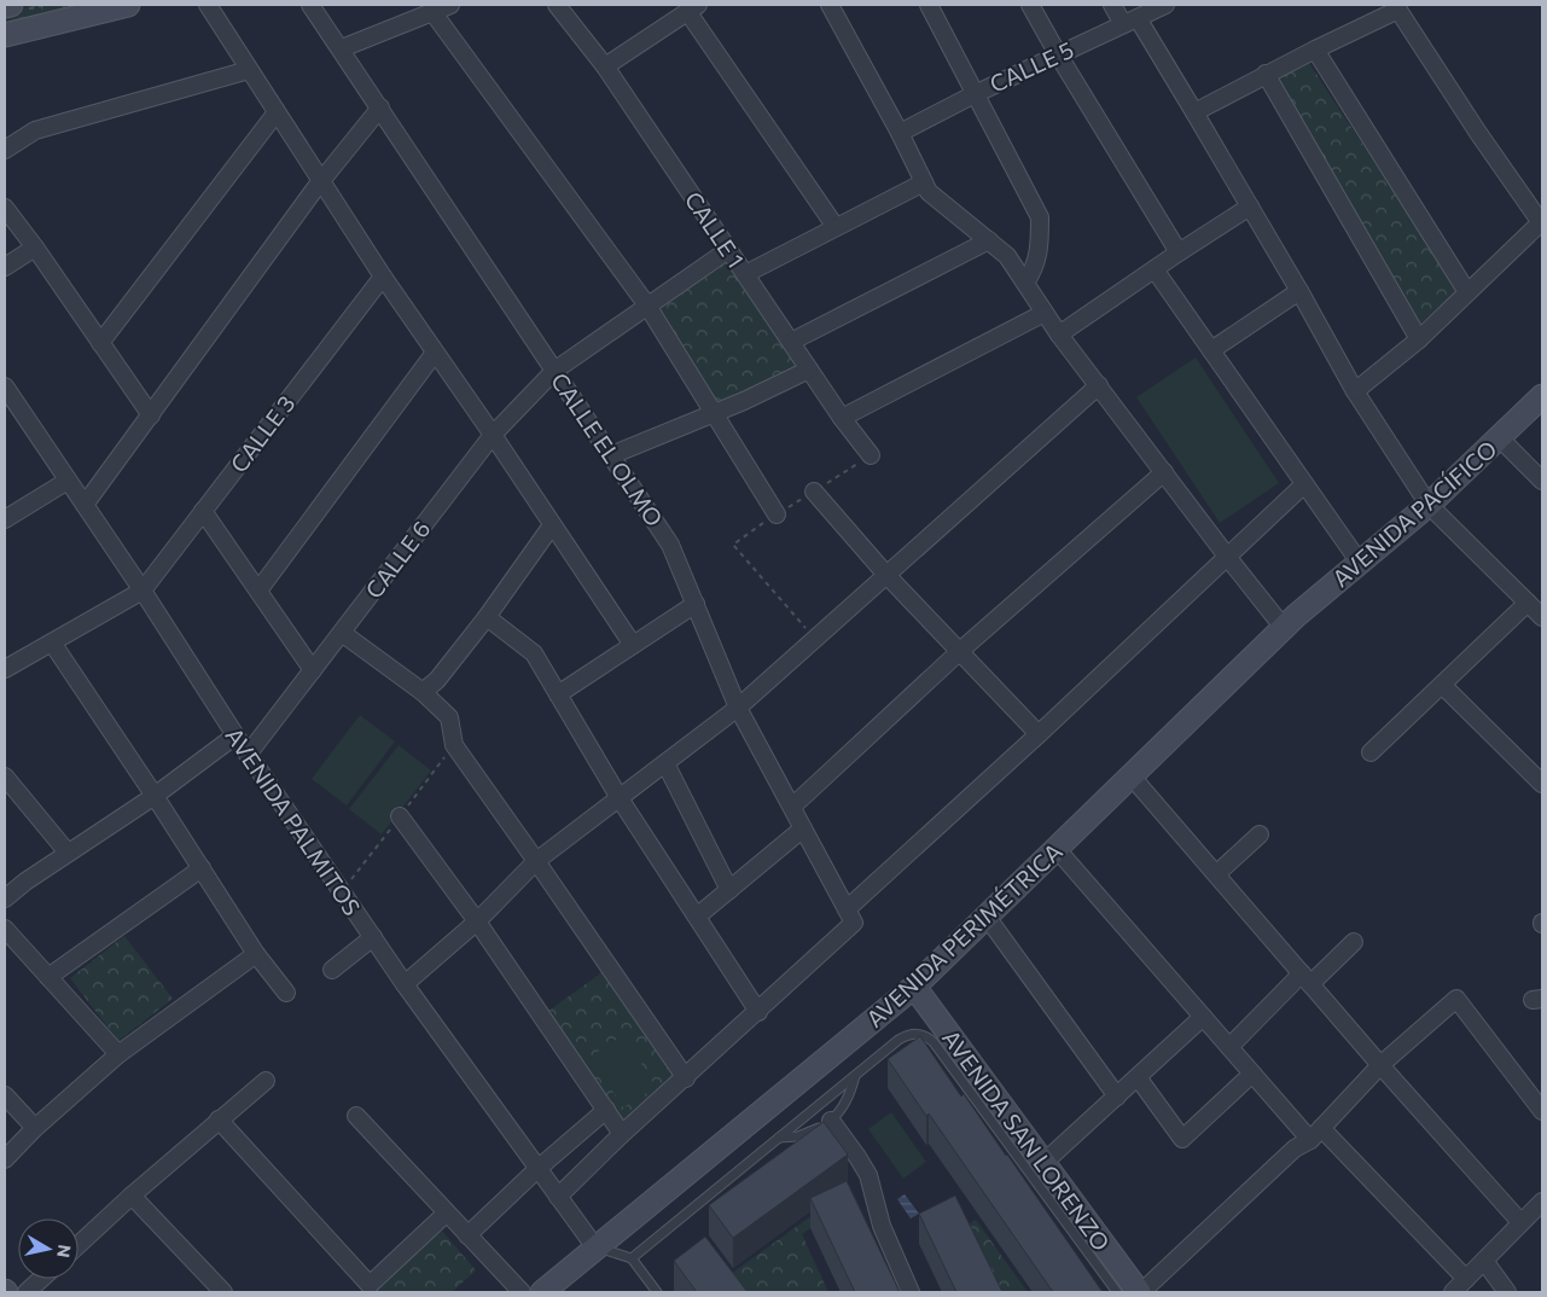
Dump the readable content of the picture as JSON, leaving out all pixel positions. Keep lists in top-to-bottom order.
{
  "streets": {
    "street": [
      "CALLE 5",
      "CALLE 1",
      "CALLE 3",
      "CALLE EL OLMO",
      "AVENIDA PACÍFICO",
      "CALLE 6",
      "AVENIDA PALMITOS",
      "AVENIDA PERIMÉTRICA",
      "AVENIDA SAN LORENZO"
    ]
  },
  "crossings": [
    ["CALLE 1", "CALLE 6"],
    ["CALLE 3", "AVENIDA PALMITOS"],
    ["CALLE EL OLMO", "CALLE 6"],
    ["AVENIDA PACÍFICO", "AVENIDA PERIMÉTRICA"],
    ["CALLE 6", "AVENIDA PALMITOS"],
    ["AVENIDA PALMITOS", "AVENIDA PERIMÉTRICA"],
    ["AVENIDA PERIMÉTRICA", "AVENIDA SAN LORENZO"]
  ],
  "north": "right"
}
